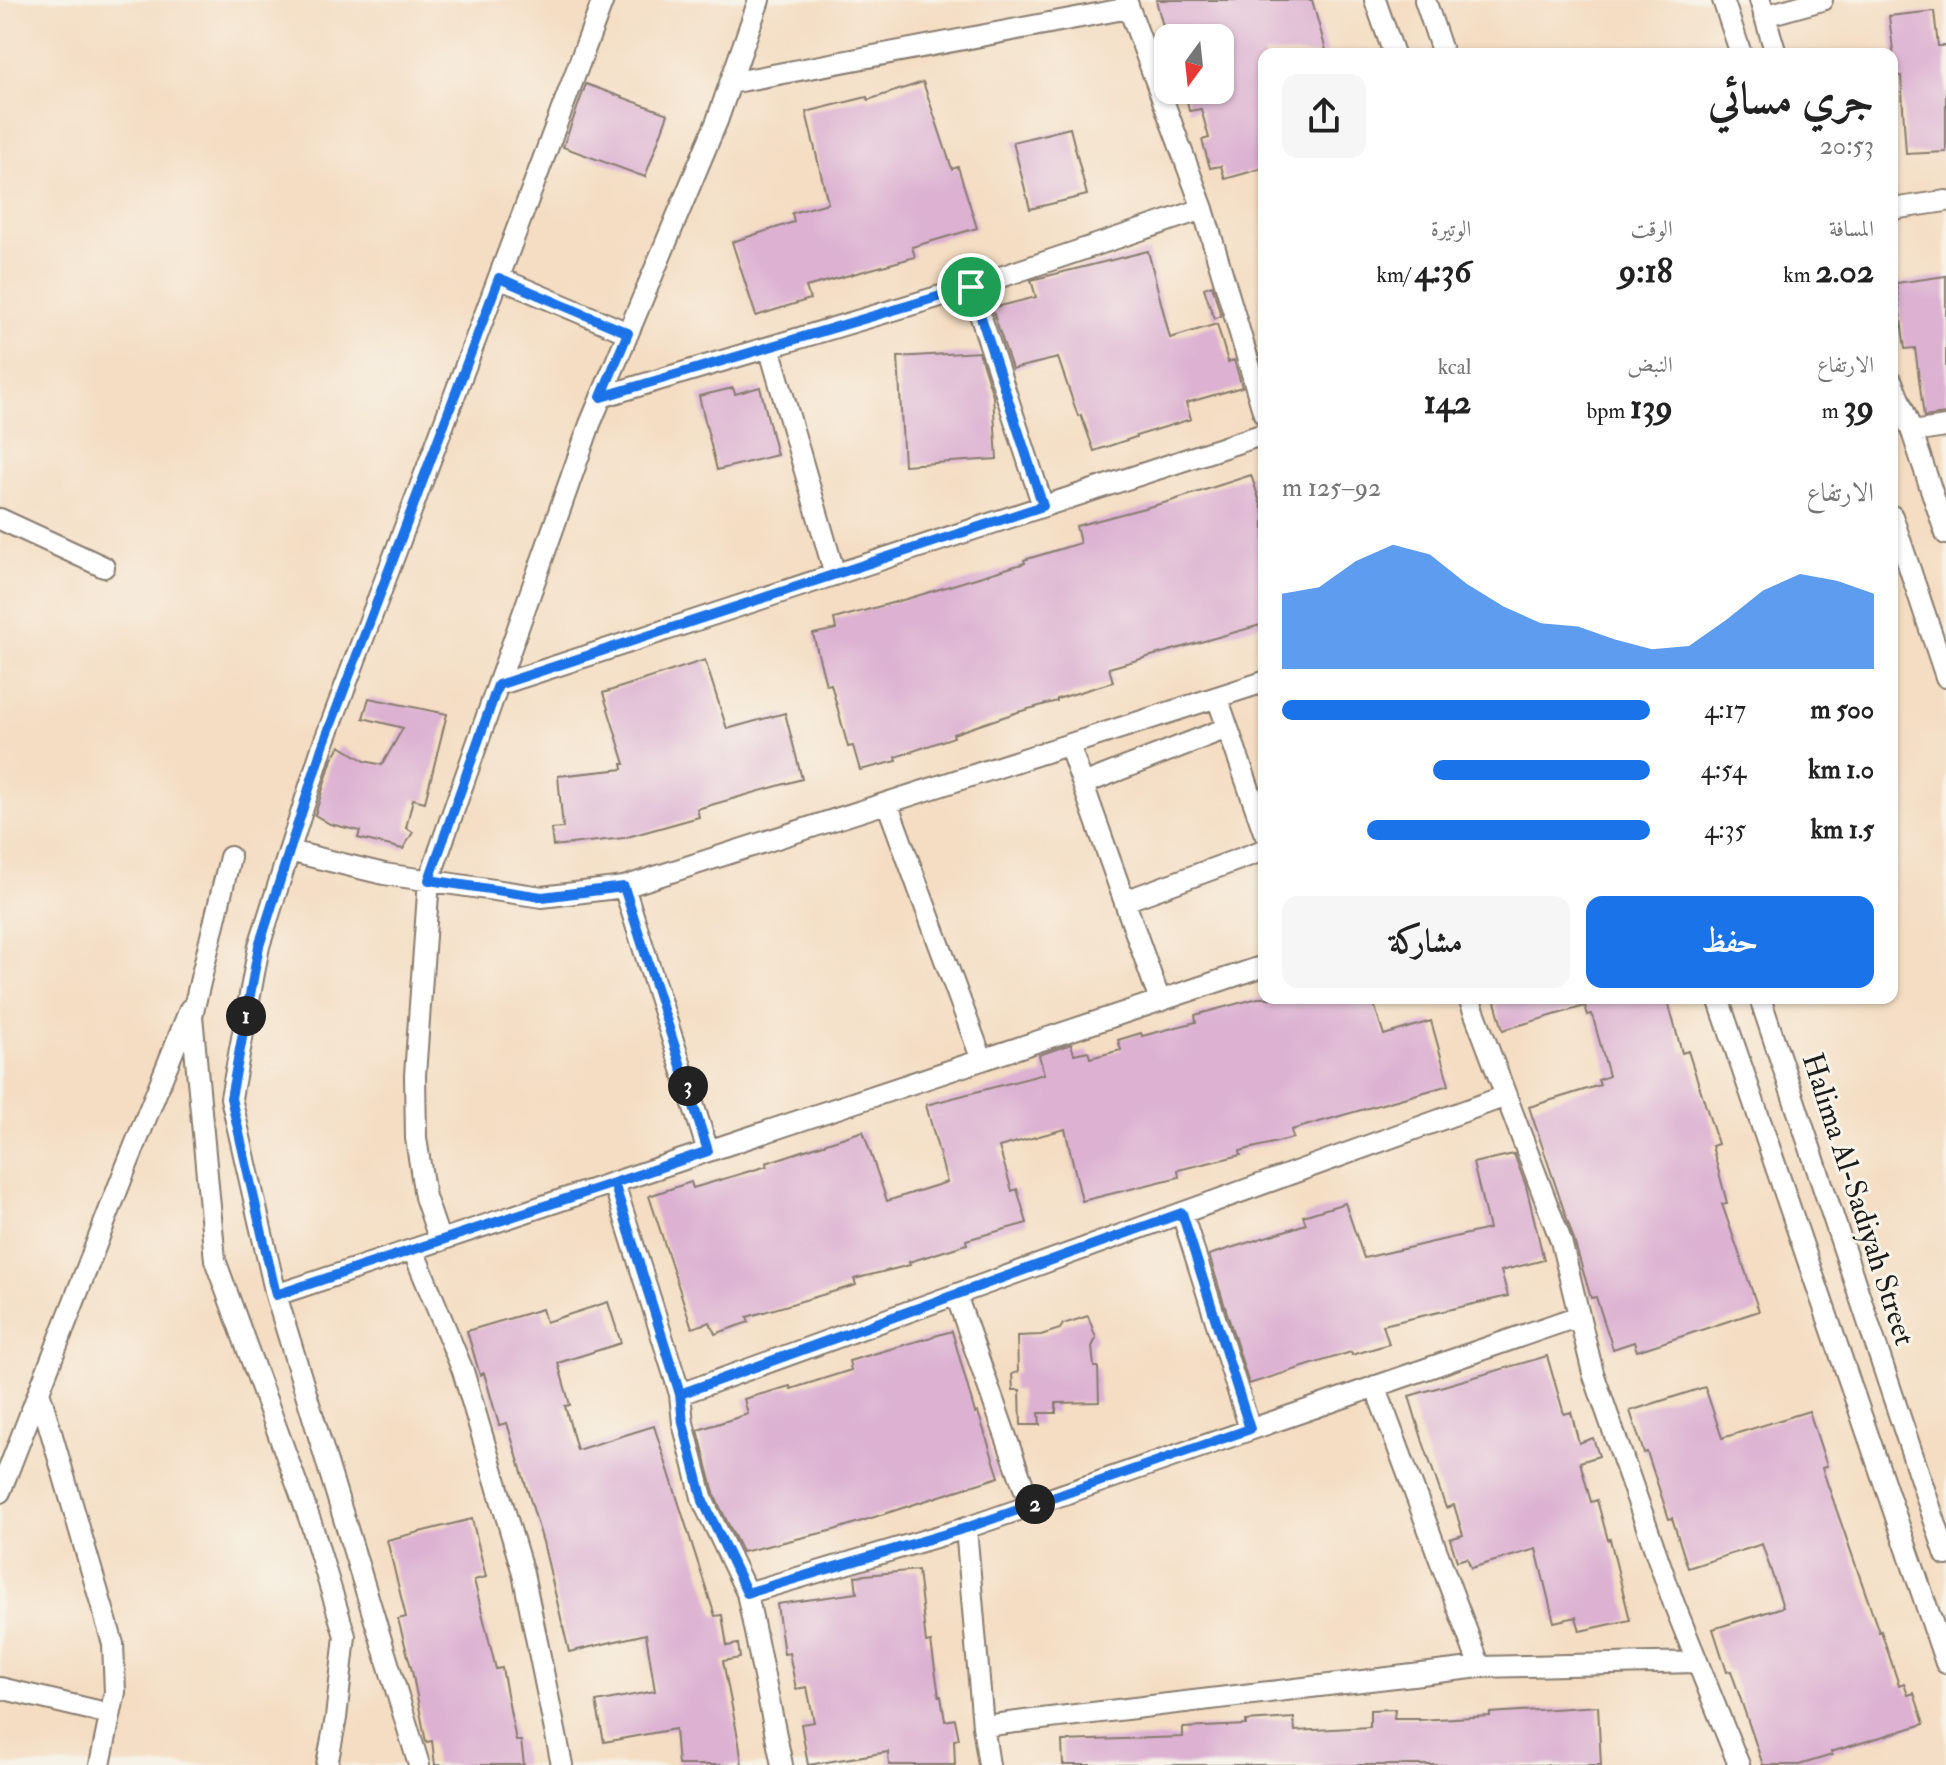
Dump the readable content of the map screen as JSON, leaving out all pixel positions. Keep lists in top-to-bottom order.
{
  "streets": {
    "street": ["Halima Al-Sadiyah Street"]
  },
  "north": "bottom",
  "page": {
    "heading": ["جري مسائي", "20:53"],
    "stats": [
      ["المسافة", "2.02 km"],
      ["الوقت", "9:18"],
      ["الوتيرة", "4:36 /km"],
      ["الارتفاع", "39 m"],
      ["النبض", "139 bpm"],
      ["kcal", "142"]
    ],
    "chart": ["الارتفاع", "92–125 m"],
    "list": [
      {
        "name": "500 m",
        "note": "4:17"
      },
      {
        "name": "1.0 km",
        "note": "4:54"
      },
      {
        "name": "1.5 km",
        "note": "4:35"
      }
    ],
    "buttons": ["حفظ", "مشاركة"],
    "pins": ["1", "3", "2"]
  }
}
